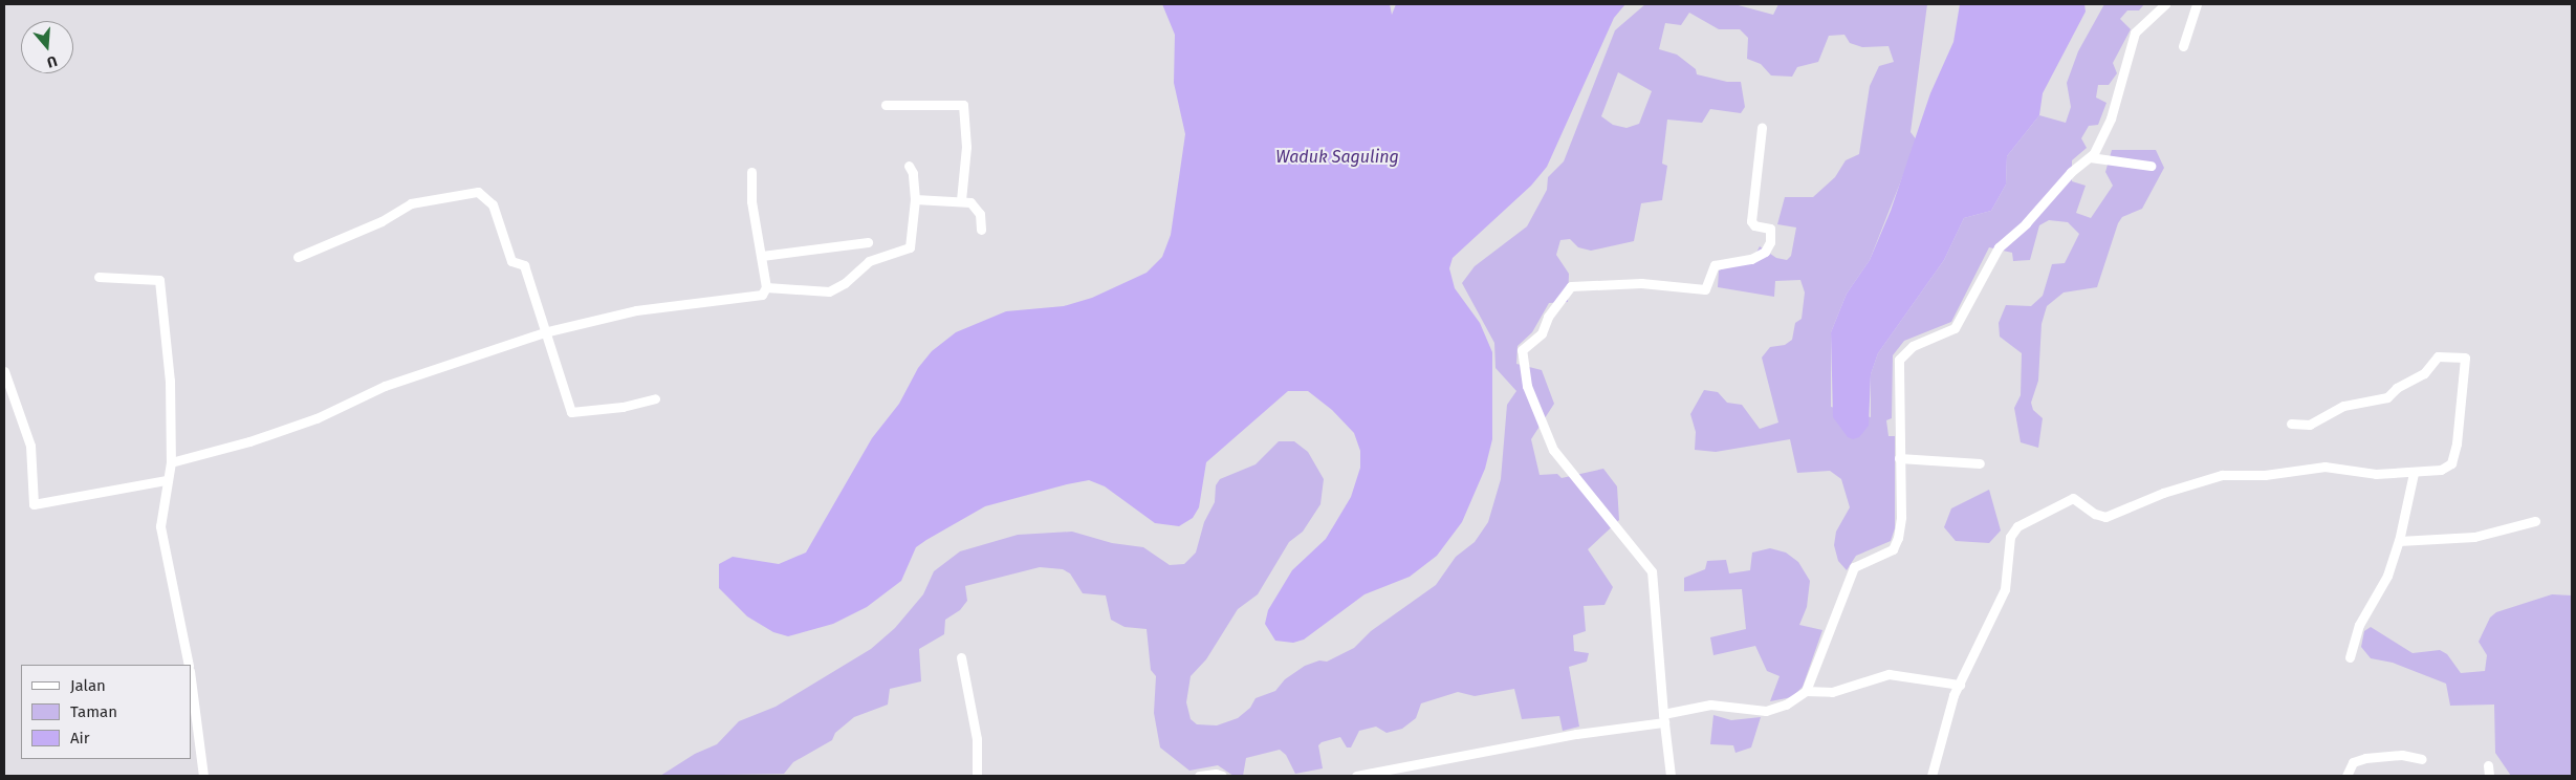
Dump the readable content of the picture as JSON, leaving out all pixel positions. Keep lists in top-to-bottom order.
{
  "water": ["Waduk Saguling"],
  "legend": ["Jalan", "Taman", "Air"],
  "north": "bottom"
}
